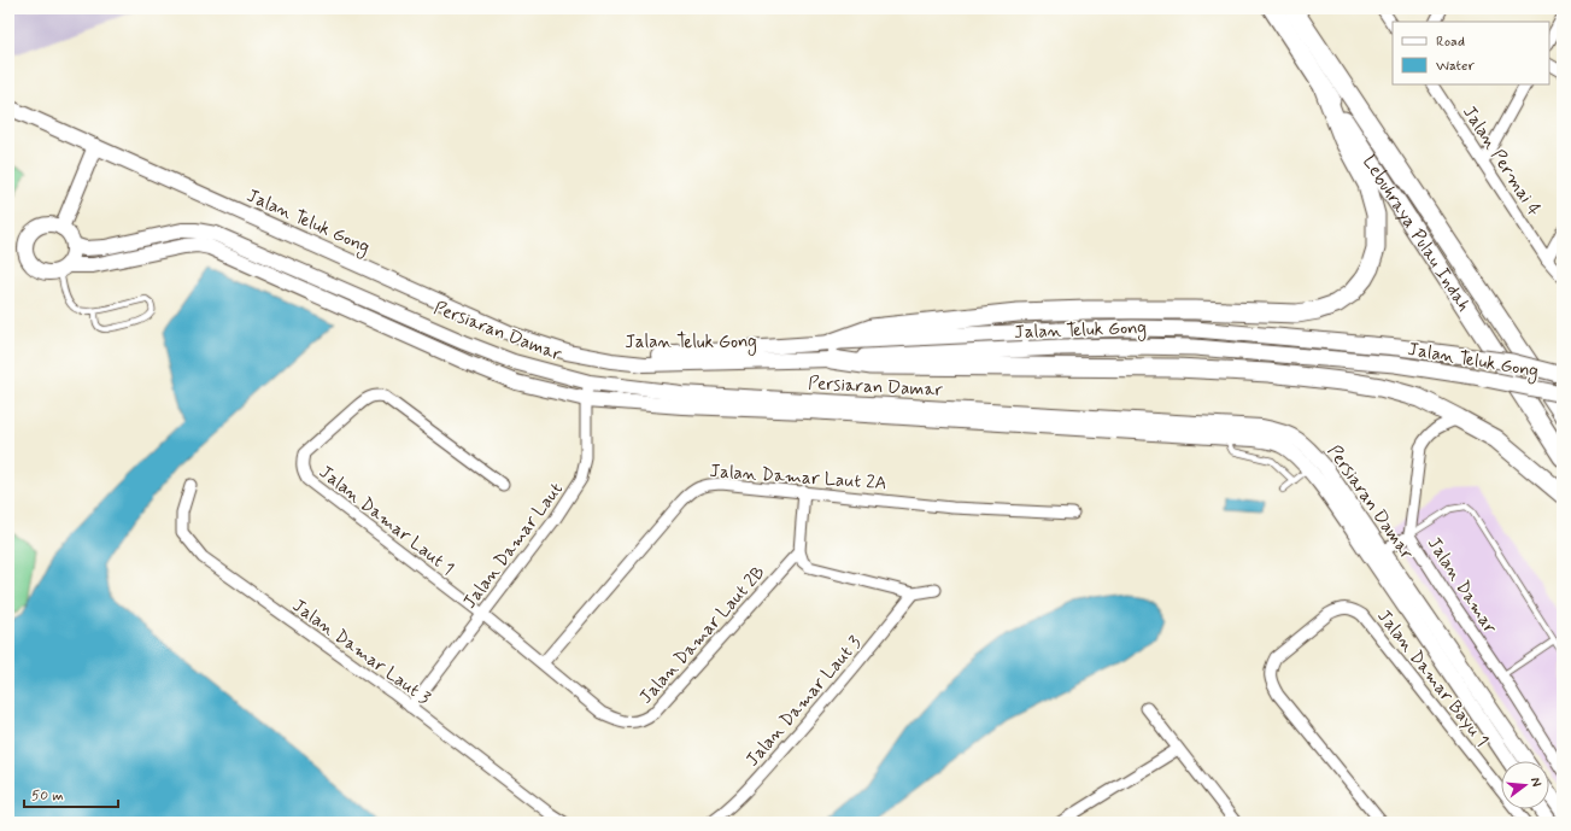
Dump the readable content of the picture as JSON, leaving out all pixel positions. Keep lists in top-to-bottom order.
{
  "streets": {
    "main road": ["Jalan Teluk Gong", "Lebuhraya Pulau Indah"],
    "street": [
      "Jalan Permai 4",
      "Persiaran Damar",
      "Jalan Damar Laut 2A",
      "Jalan Damar Laut 1",
      "Jalan Damar Laut",
      "Jalan Damar",
      "Jalan Damar Laut 2B",
      "Jalan Damar Laut 3",
      "Jalan Damar Bayu 1"
    ]
  },
  "crossings": [
    ["Persiaran Damar", "Jalan Damar Laut"],
    ["Jalan Damar Laut 2A", "Jalan Damar Laut 2B"],
    ["Jalan Damar Laut 1", "Jalan Damar Laut"],
    ["Jalan Damar Laut 1", "Jalan Damar Laut 2B"],
    ["Jalan Damar Laut", "Jalan Damar Laut 2B"],
    ["Jalan Damar Laut", "Jalan Damar Laut 3"]
  ],
  "legend": ["Road", "Water"],
  "scale_bar": "50 m",
  "north": "right"
}
